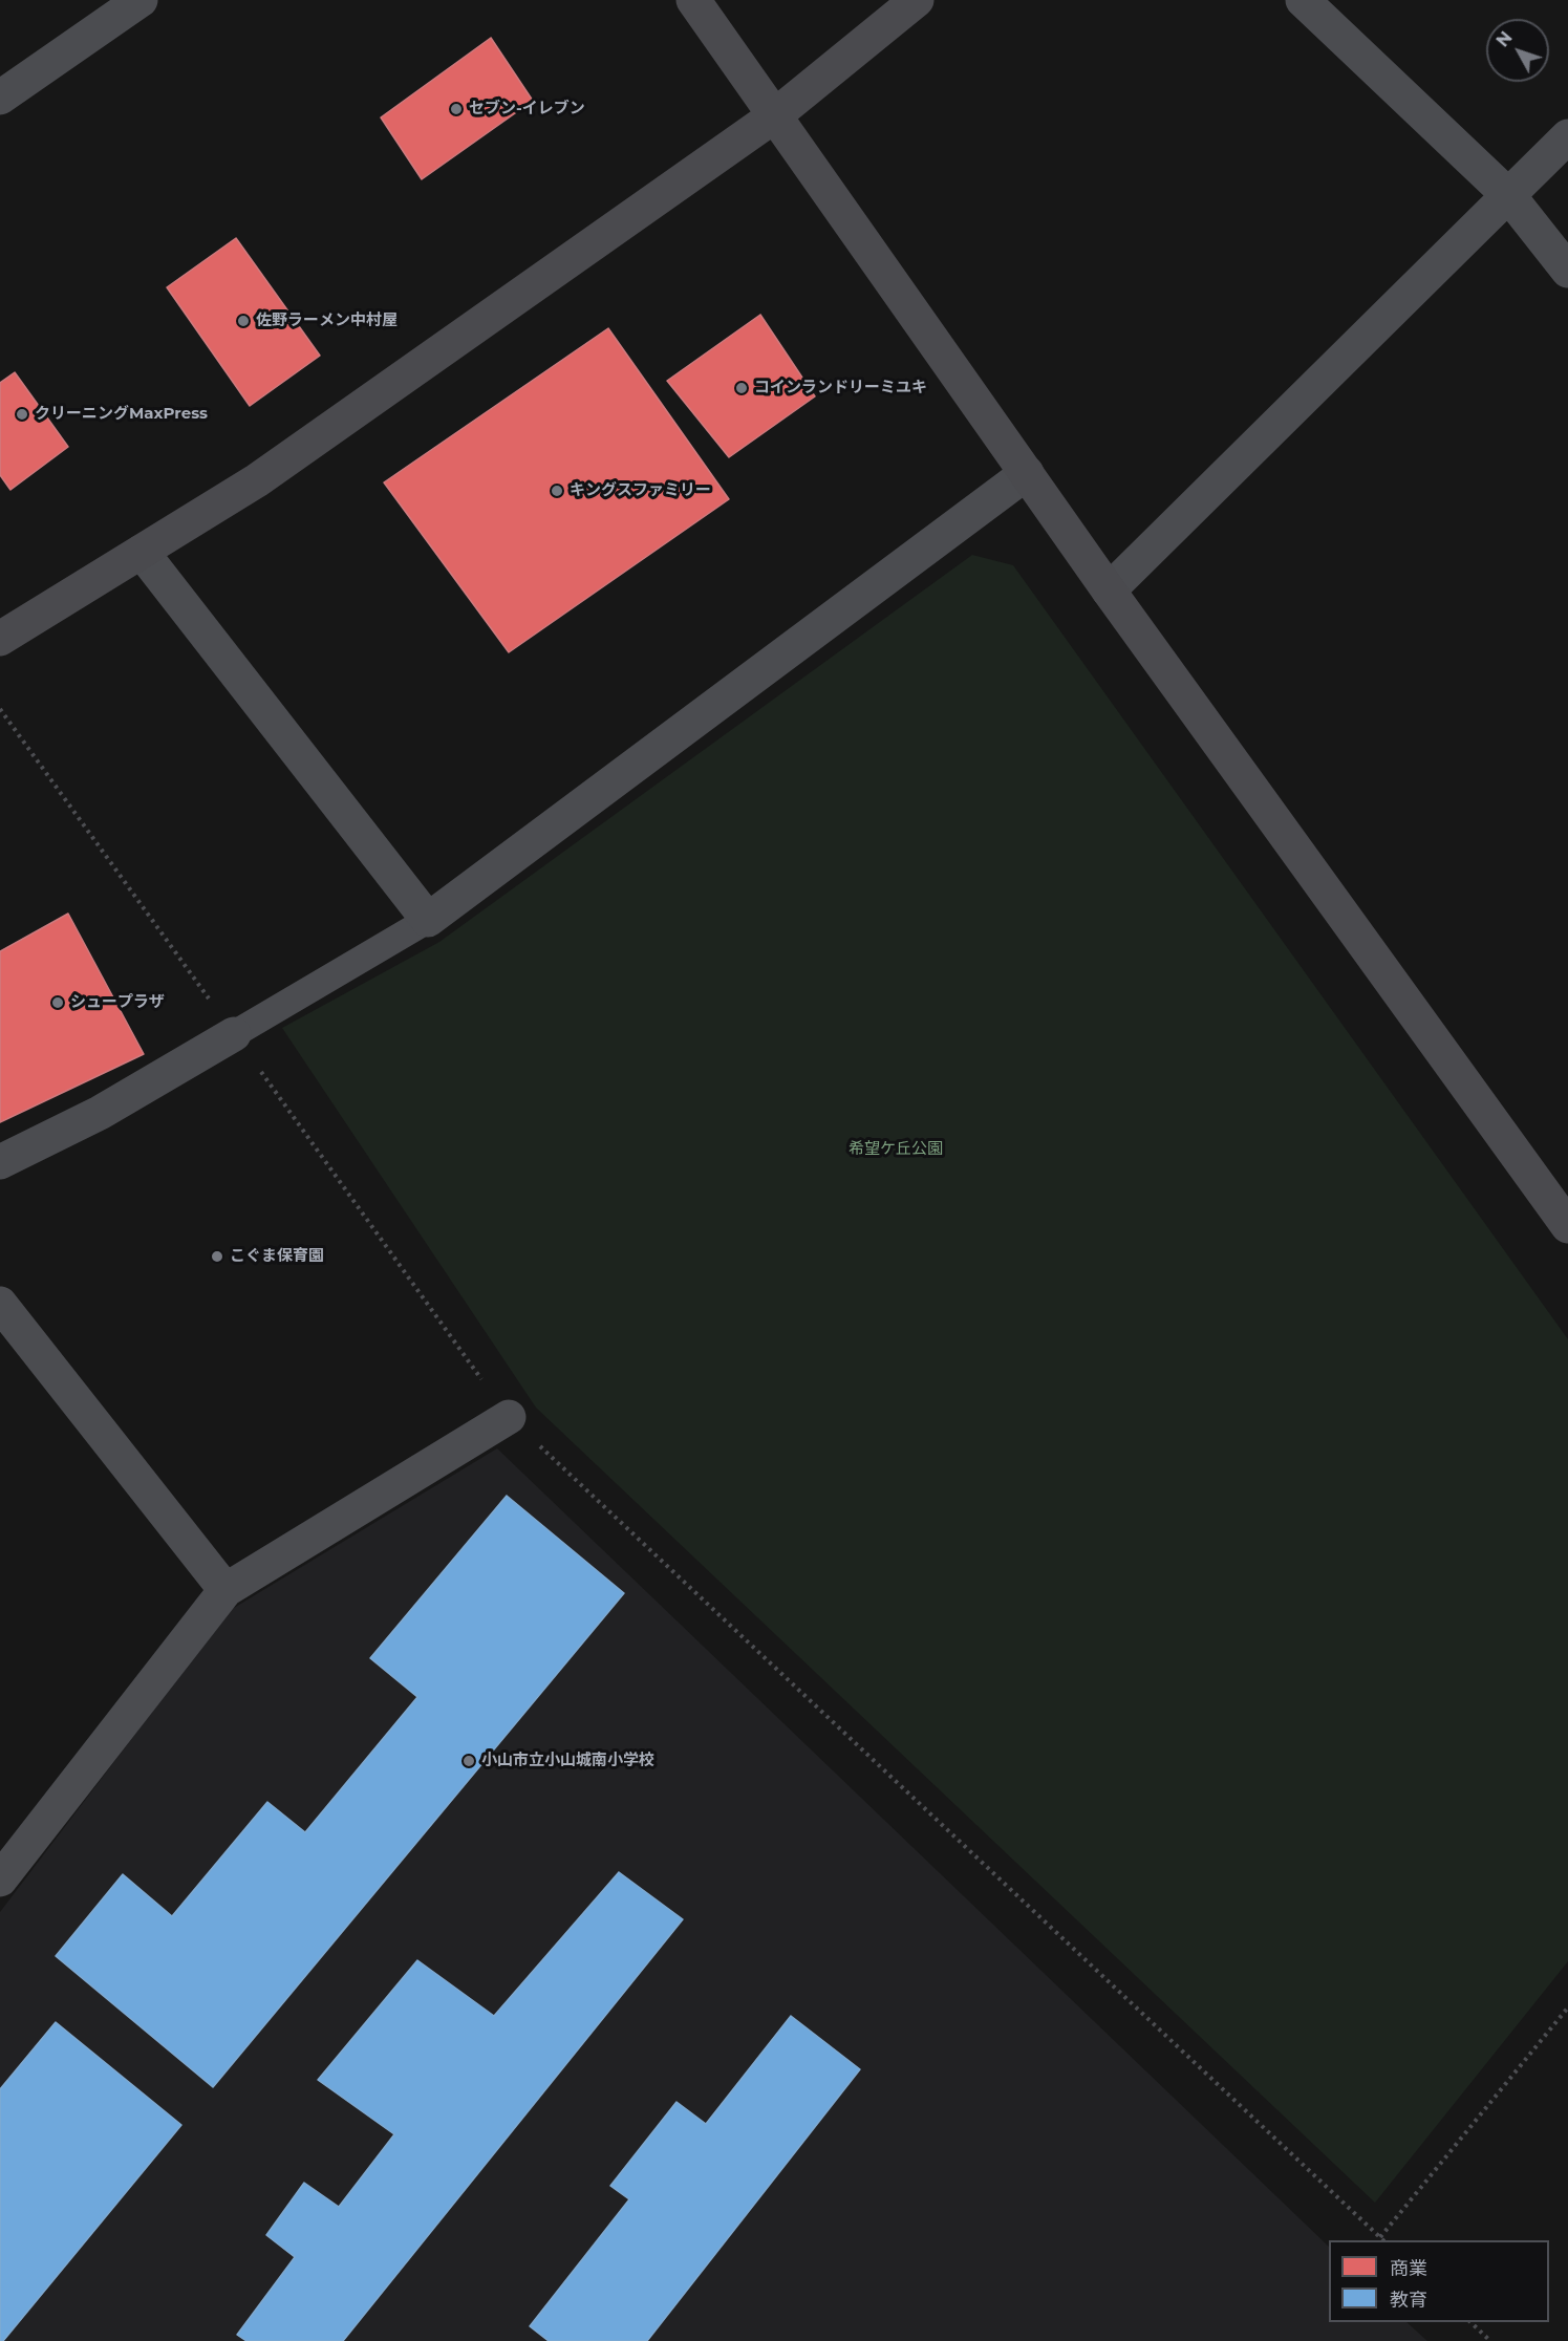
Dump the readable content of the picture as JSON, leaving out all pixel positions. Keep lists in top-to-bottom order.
{
  "parks": ["希望ケ丘公園"],
  "places": [
    "セブン-イレブン",
    "佐野ラーメン中村屋",
    "コインランドリーミユキ",
    "クリーニングMaxPress",
    "キングスファミリー",
    "シュープラザ",
    "こぐま保育園",
    "小山市立小山城南小学校"
  ],
  "legend": ["商業", "教育"],
  "north": "top left"
}
